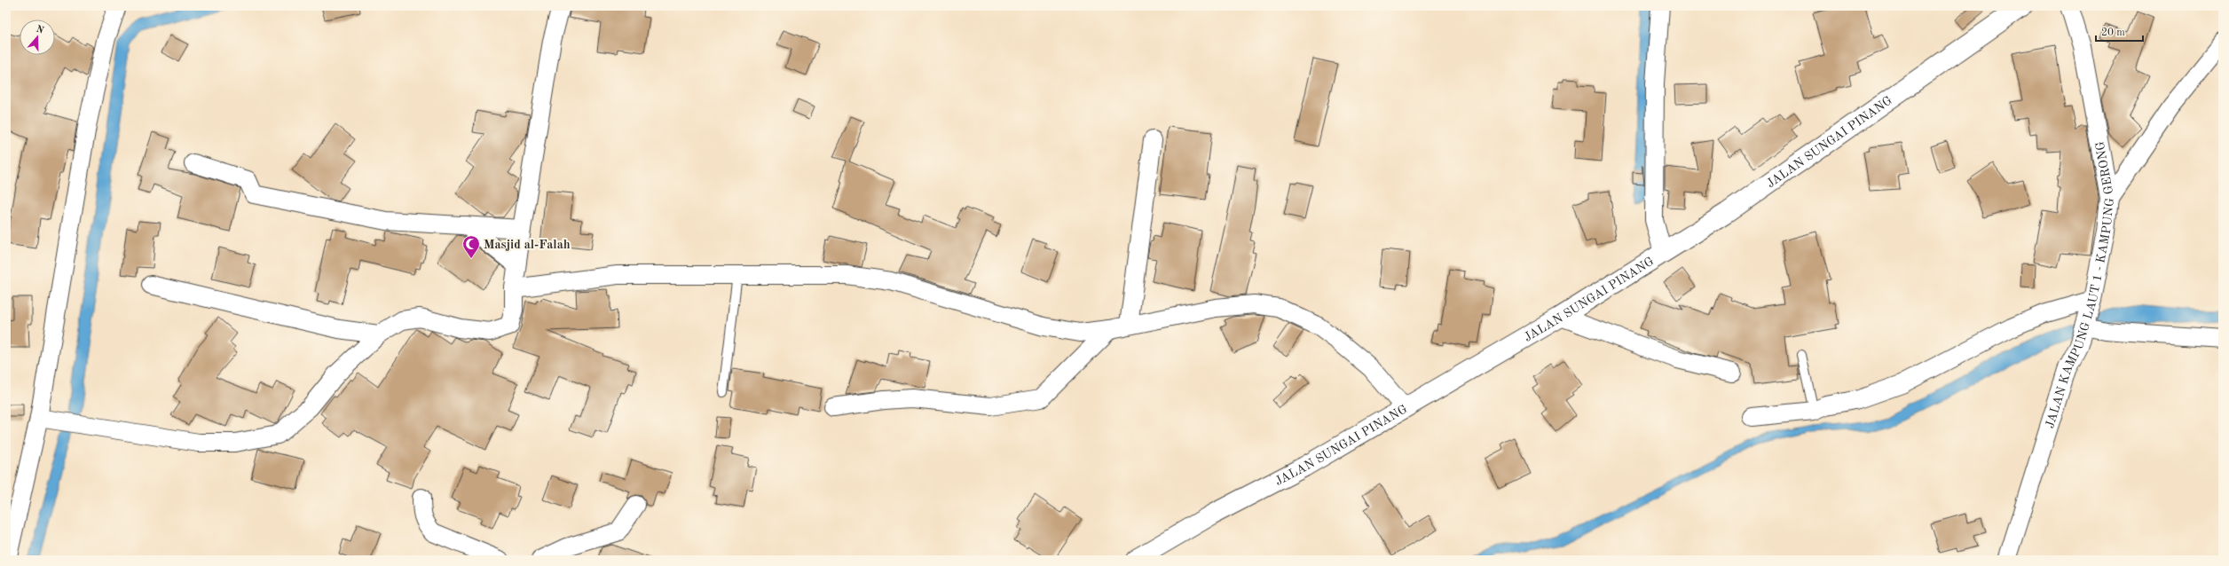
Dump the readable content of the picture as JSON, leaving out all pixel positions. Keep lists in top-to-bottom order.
{
  "streets": {
    "street": ["JALAN SUNGAI PINANG", "JALAN KAMPUNG LAUT 1 - KAMPUNG GERONG"]
  },
  "places": {
    "mosque": ["Masjid al-Falah"]
  },
  "scale_bar": "20 m",
  "north": "top"
}
